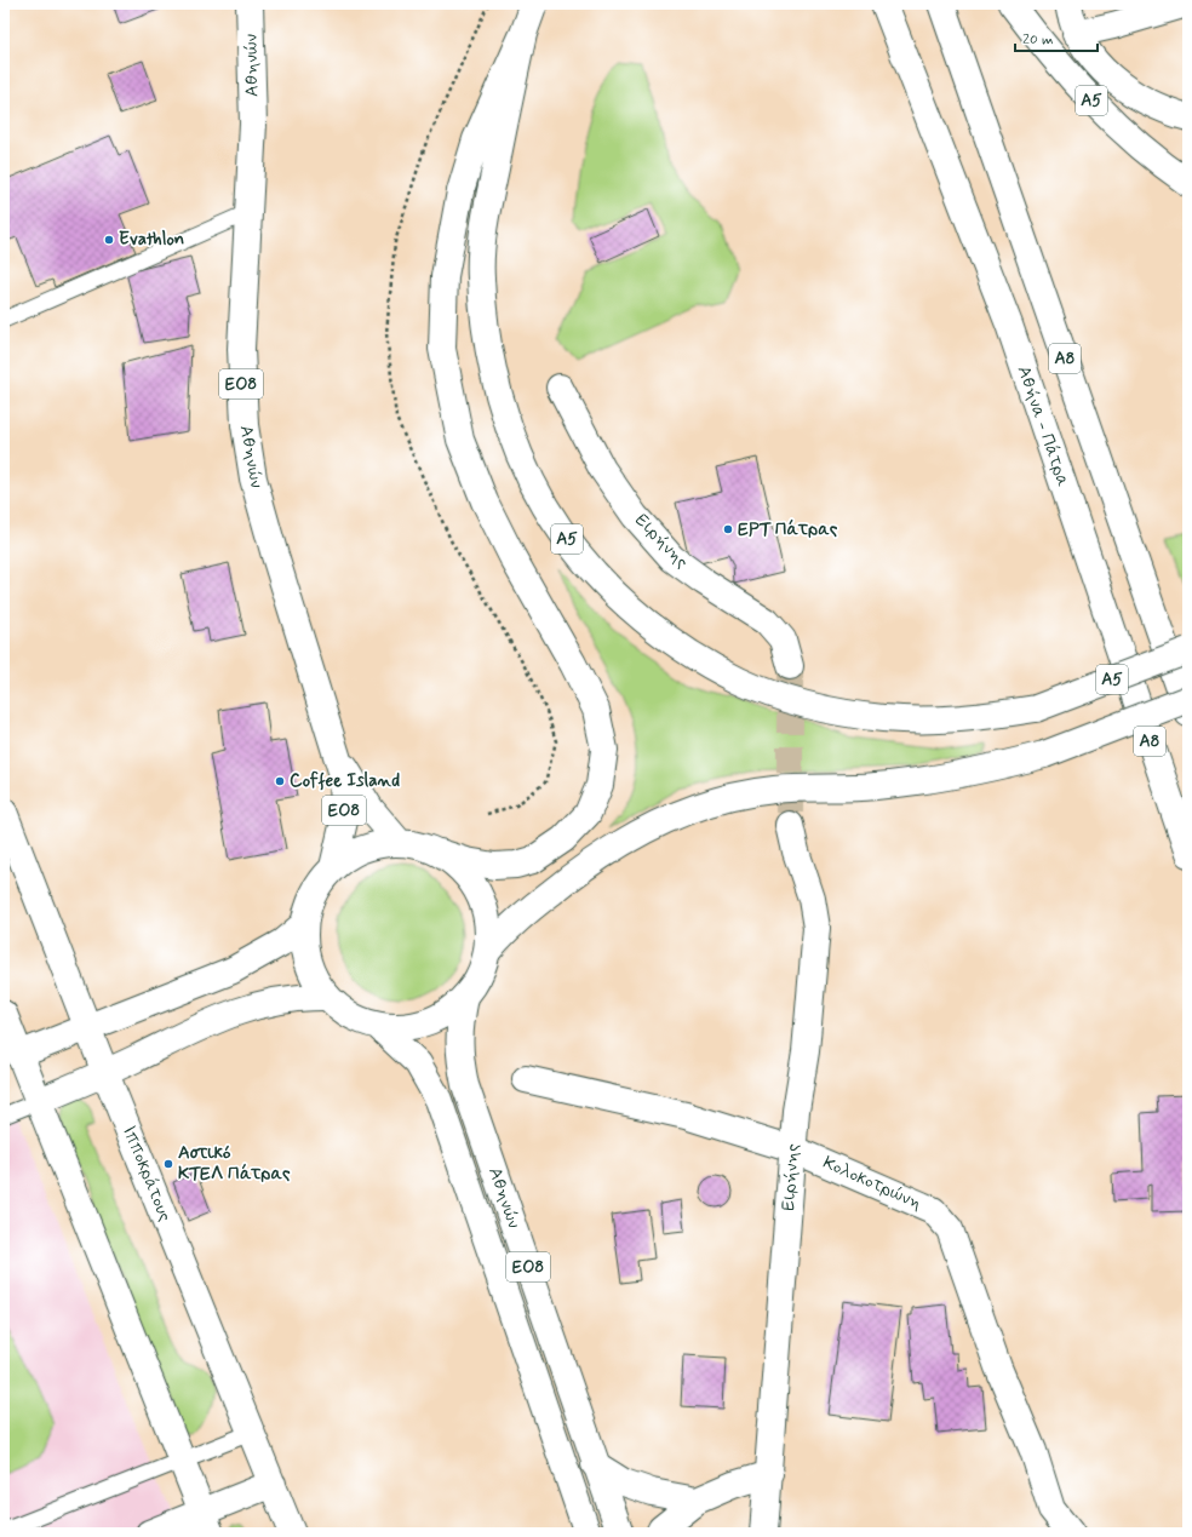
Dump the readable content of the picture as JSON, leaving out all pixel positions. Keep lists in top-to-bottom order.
{
  "streets": {
    "main road": [
      "Αθηνών",
      "Α5",
      "Α8",
      "ΕΟ8",
      "Αθήνα - Πάτρα",
      "Ειρήνης",
      "Ιπποκράτους",
      "Κολοκοτρώνη"
    ]
  },
  "crossings": [
    ["Ειρήνης", "Κολοκοτρώνη"]
  ],
  "places": [
    "Evathlon",
    "ΕΡΤ Πάτρας",
    "Coffee Island",
    "Αστικό ΚΤΕΛ Πάτρας"
  ],
  "scale_bar": "20 m"
}
